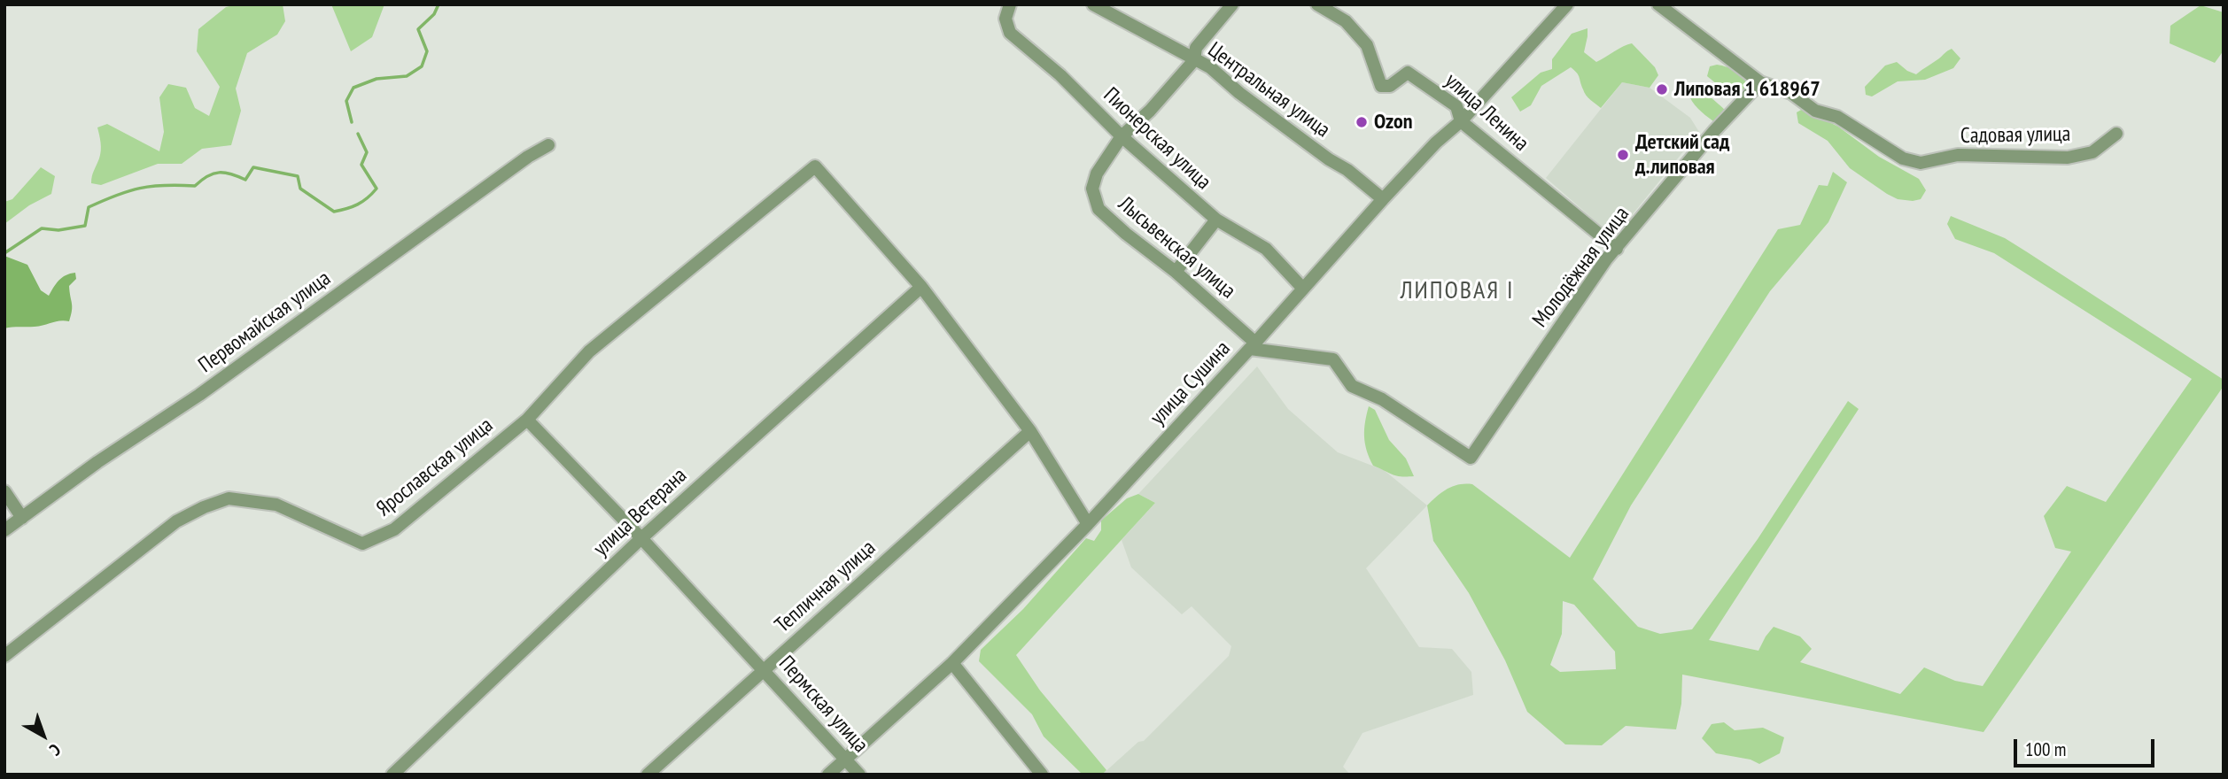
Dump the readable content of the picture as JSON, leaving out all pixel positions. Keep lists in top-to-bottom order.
{
  "streets": {
    "street": [
      "Центральная улица",
      "улица Ленина",
      "Садовая улица",
      "Пионерская улица",
      "Лысьвенская улица",
      "Молодёжная улица",
      "Первомайская улица",
      "улица Сушина",
      "Ярославская улица",
      "улица Ветерана",
      "Тепличная улица",
      "Пермская улица"
    ]
  },
  "crossings": [
    ["Центральная улица", "улица Сушина"],
    ["улица Ленина", "Молодёжная улица"],
    ["улица Ленина", "улица Сушина"],
    ["Садовая улица", "Молодёжная улица"],
    ["Пионерская улица", "Лысьвенская улица"],
    ["Пионерская улица", "улица Сушина"],
    ["Лысьвенская улица", "Молодёжная улица"],
    ["Лысьвенская улица", "улица Сушина"],
    ["Молодёжная улица", "улица Сушина"],
    ["улица Сушина", "Пермская улица"],
    ["Ярославская улица", "улица Ветерана"],
    ["Ярославская улица", "Пермская улица"],
    ["улица Ветерана", "Пермская улица"],
    ["Тепличная улица", "Пермская улица"]
  ],
  "districts": ["ЛИПОВАЯ I"],
  "places": ["Липовая 1 618967", "Ozon", "Детский сад д.липовая"],
  "scale_bar": "100 m",
  "north": "bottom right"
}
